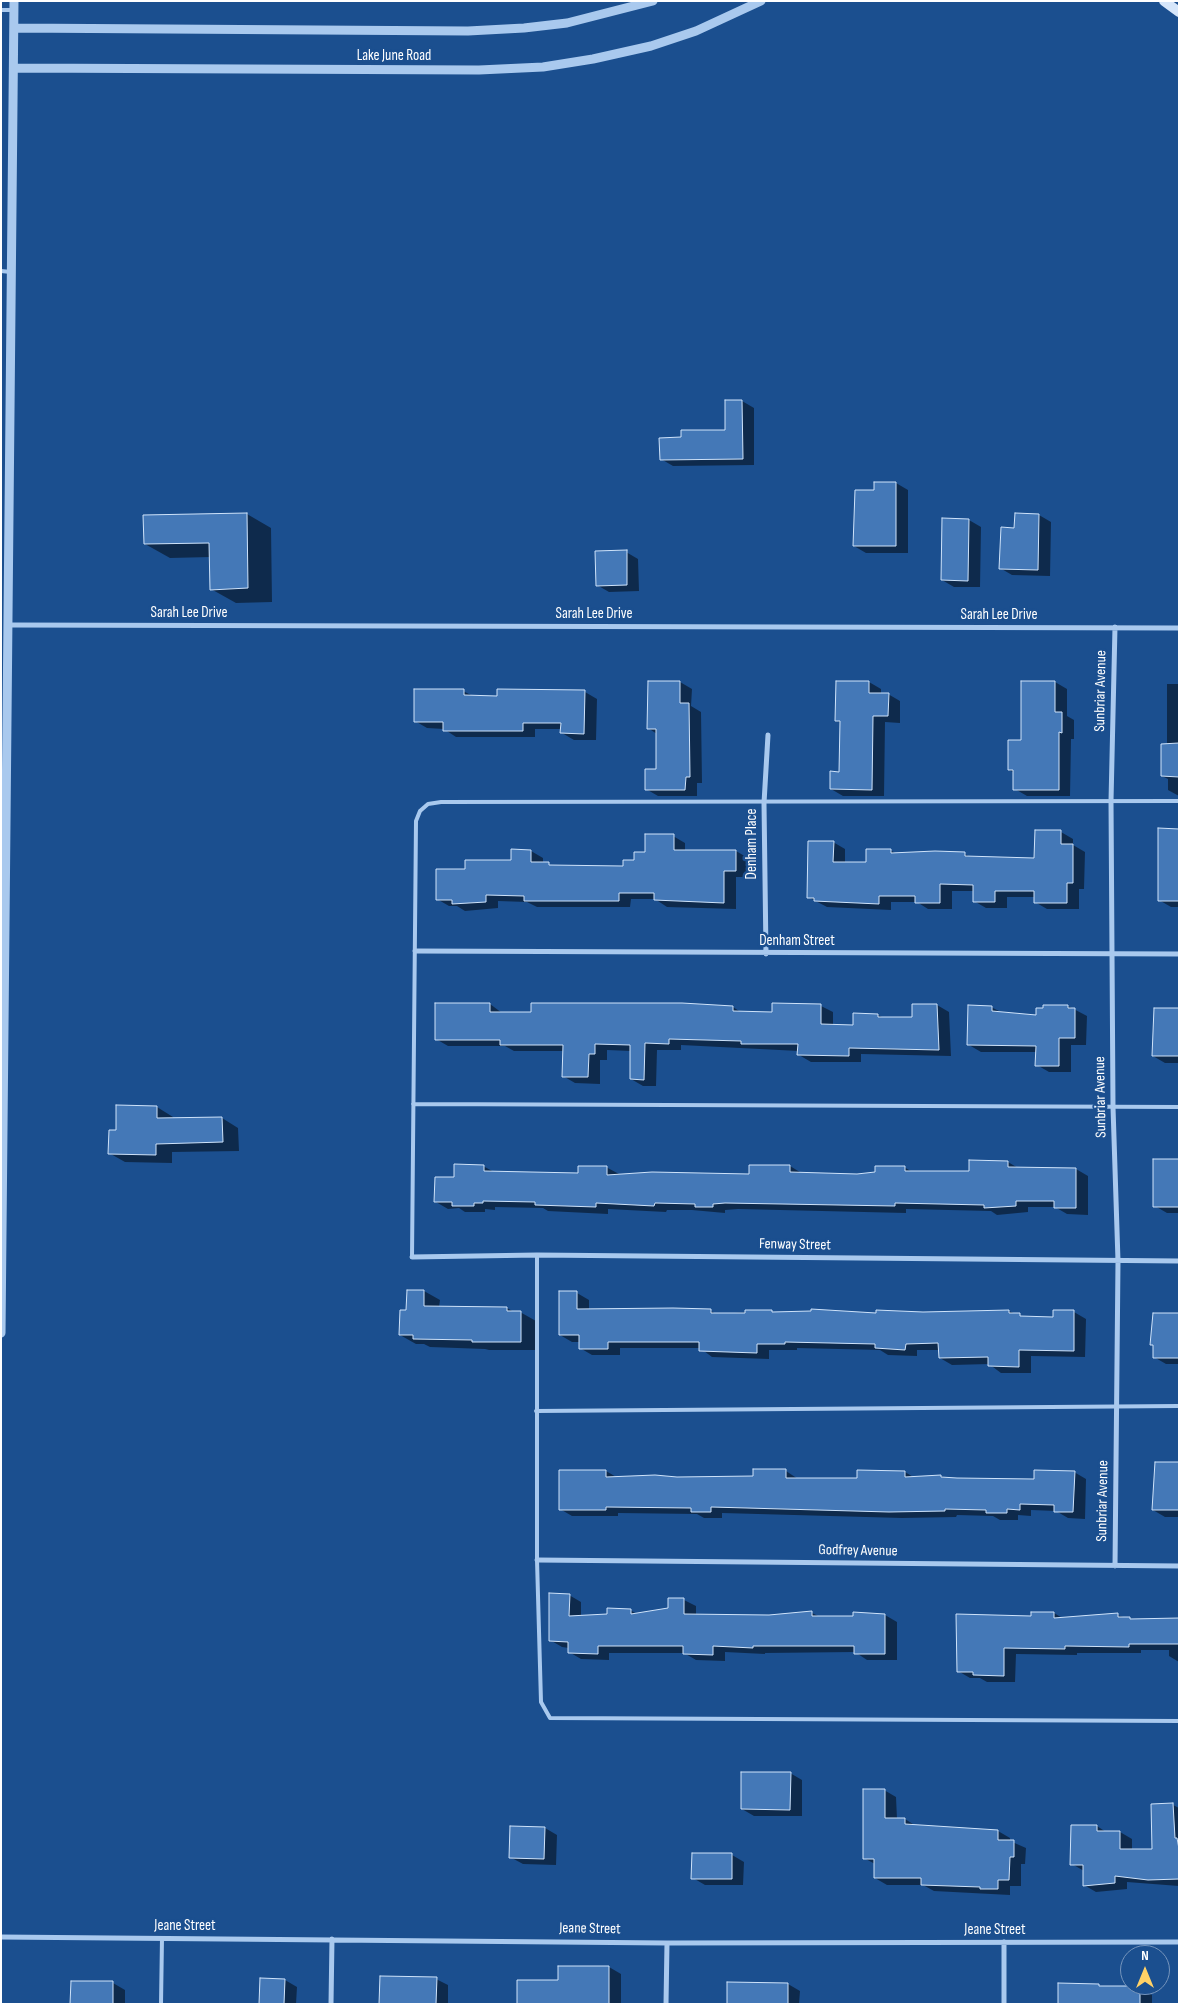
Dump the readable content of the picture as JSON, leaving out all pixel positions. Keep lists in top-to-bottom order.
{
  "streets": {
    "street": [
      "Lake June Road",
      "Sarah Lee Drive",
      "Sunbriar Avenue",
      "Denham Place",
      "Denham Street",
      "Fenway Street",
      "Godfrey Avenue",
      "Jeane Street"
    ]
  },
  "crossings": [
    ["Sarah Lee Drive", "Sunbriar Avenue"],
    ["Sunbriar Avenue", "Denham Street"],
    ["Sunbriar Avenue", "Fenway Street"],
    ["Sunbriar Avenue", "Godfrey Avenue"],
    ["Denham Place", "Denham Street"]
  ],
  "north": "top"
}
